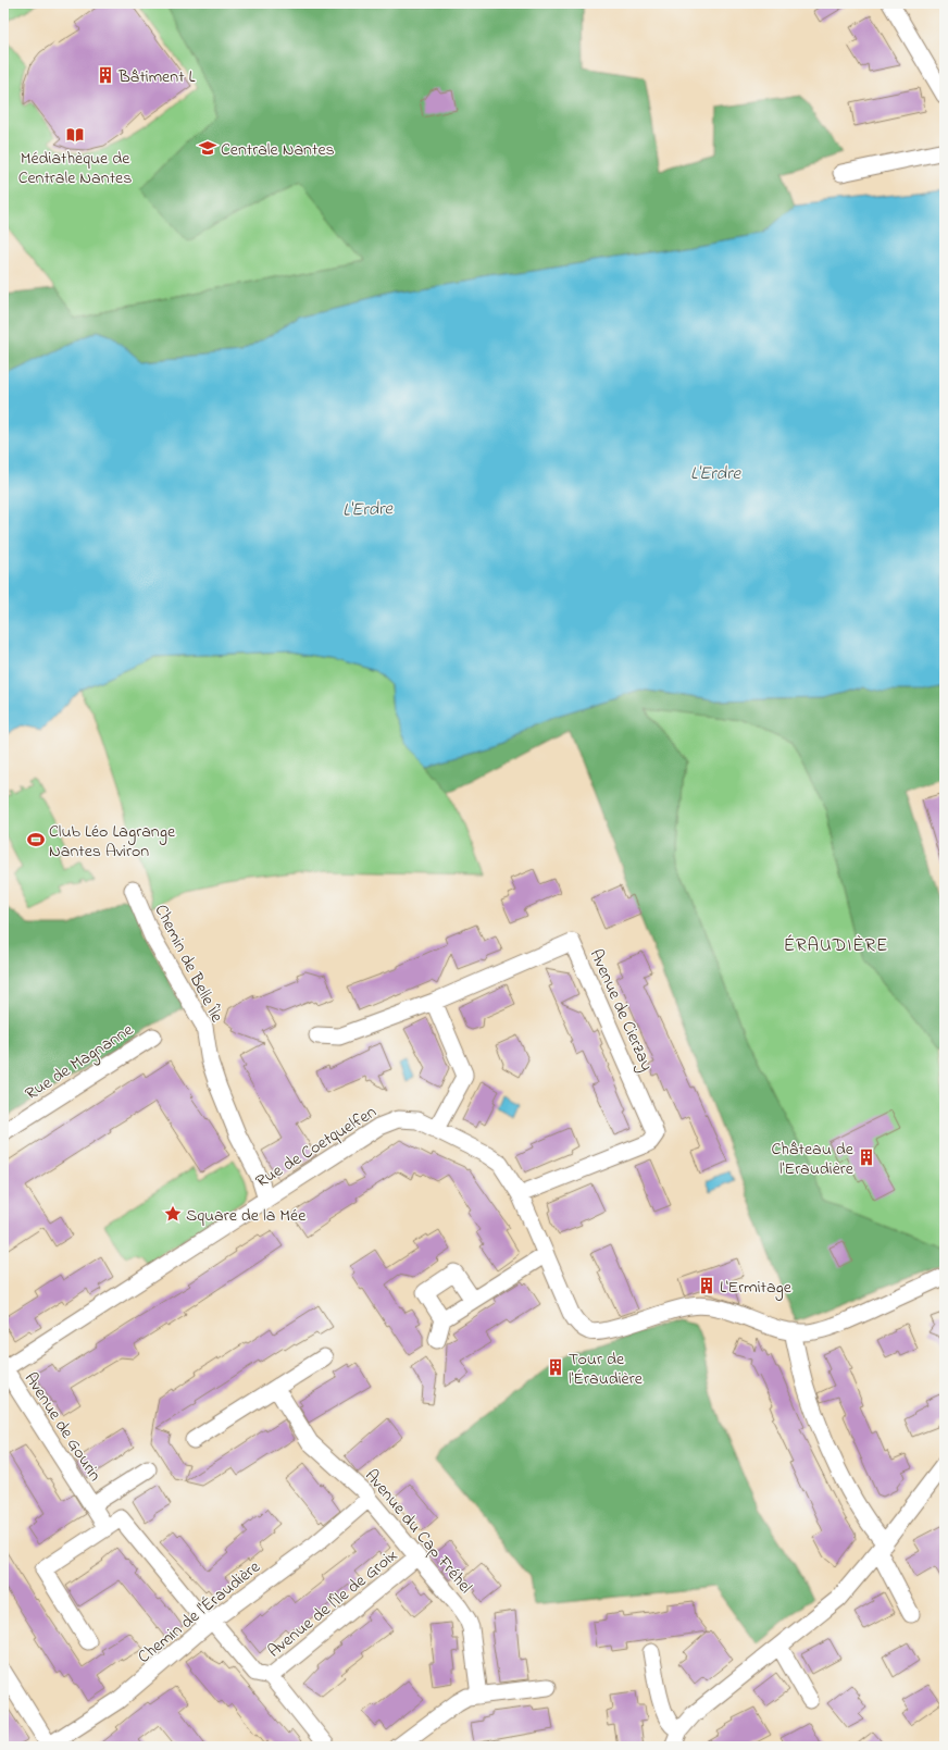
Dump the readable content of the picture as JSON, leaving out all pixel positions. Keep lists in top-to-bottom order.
{
  "streets": {
    "street": [
      "Chemin de Belle Île",
      "Avenue de Cierzay",
      "Rue de Magnanne",
      "Rue de Coetquelfen",
      "Avenue de Gourin",
      "Avenue du Cap Fréhel",
      "Avenue de l'Île de Groix",
      "Chemin de l'Éraudière"
    ]
  },
  "crossings": [
    ["Chemin de Belle Île", "Rue de Coetquelfen"],
    ["Avenue de Cierzay", "Rue de Coetquelfen"],
    ["Rue de Coetquelfen", "Avenue de Gourin"],
    ["Avenue du Cap Fréhel", "Avenue de l'Île de Groix"],
    ["Avenue du Cap Fréhel", "Chemin de l'Éraudière"]
  ],
  "districts": ["ÉRAUDIÈRE"],
  "water": ["L'Erdre"],
  "places": {
    "building": [
      "Bâtiment L",
      "Château de l'Eraudière",
      "L'Ermitage",
      "Tour de l'Éraudière"
    ],
    "library": ["Médiathèque de Centrale Nantes"],
    "school or university": ["Centrale Nantes"],
    "sports": ["Club Léo Lagrange Nantes Aviron"],
    "place": ["Square de la Mée"]
  }
}
